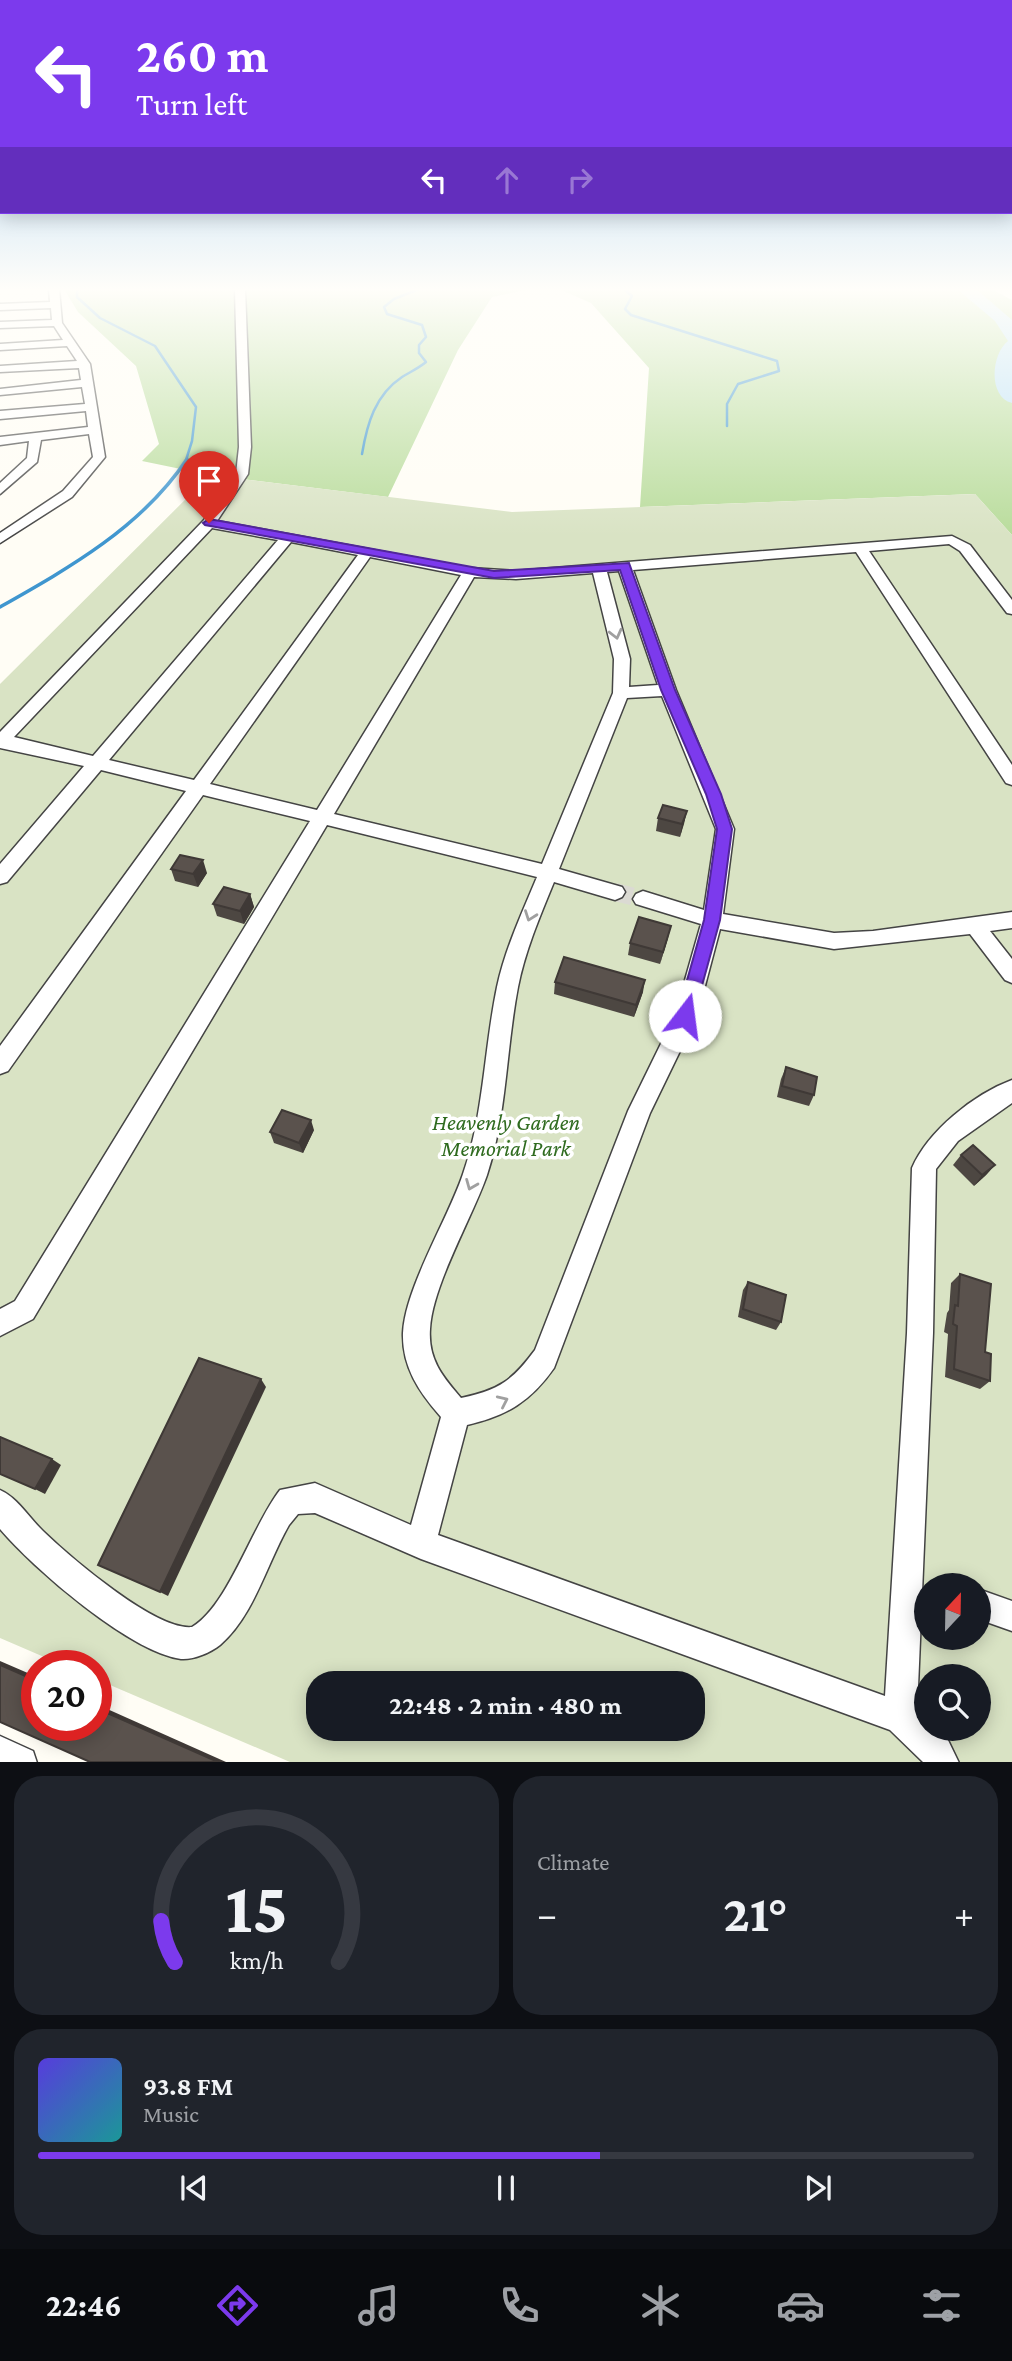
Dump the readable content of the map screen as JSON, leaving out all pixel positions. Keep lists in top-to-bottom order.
{
  "parks": ["Heavenly Garden Memorial Park"],
  "north": "top",
  "page": {
    "turn": ["260 m", "Turn left"],
    "limit": "20",
    "trip": "22:48 · 2 min · 480 m",
    "tile": "Climate",
    "heat": ["−", "21°", "+"],
    "song": ["93.8 FM", "Music"],
    "tabs": "22:46",
    "gauge": ["15", "km/h"]
  }
}
